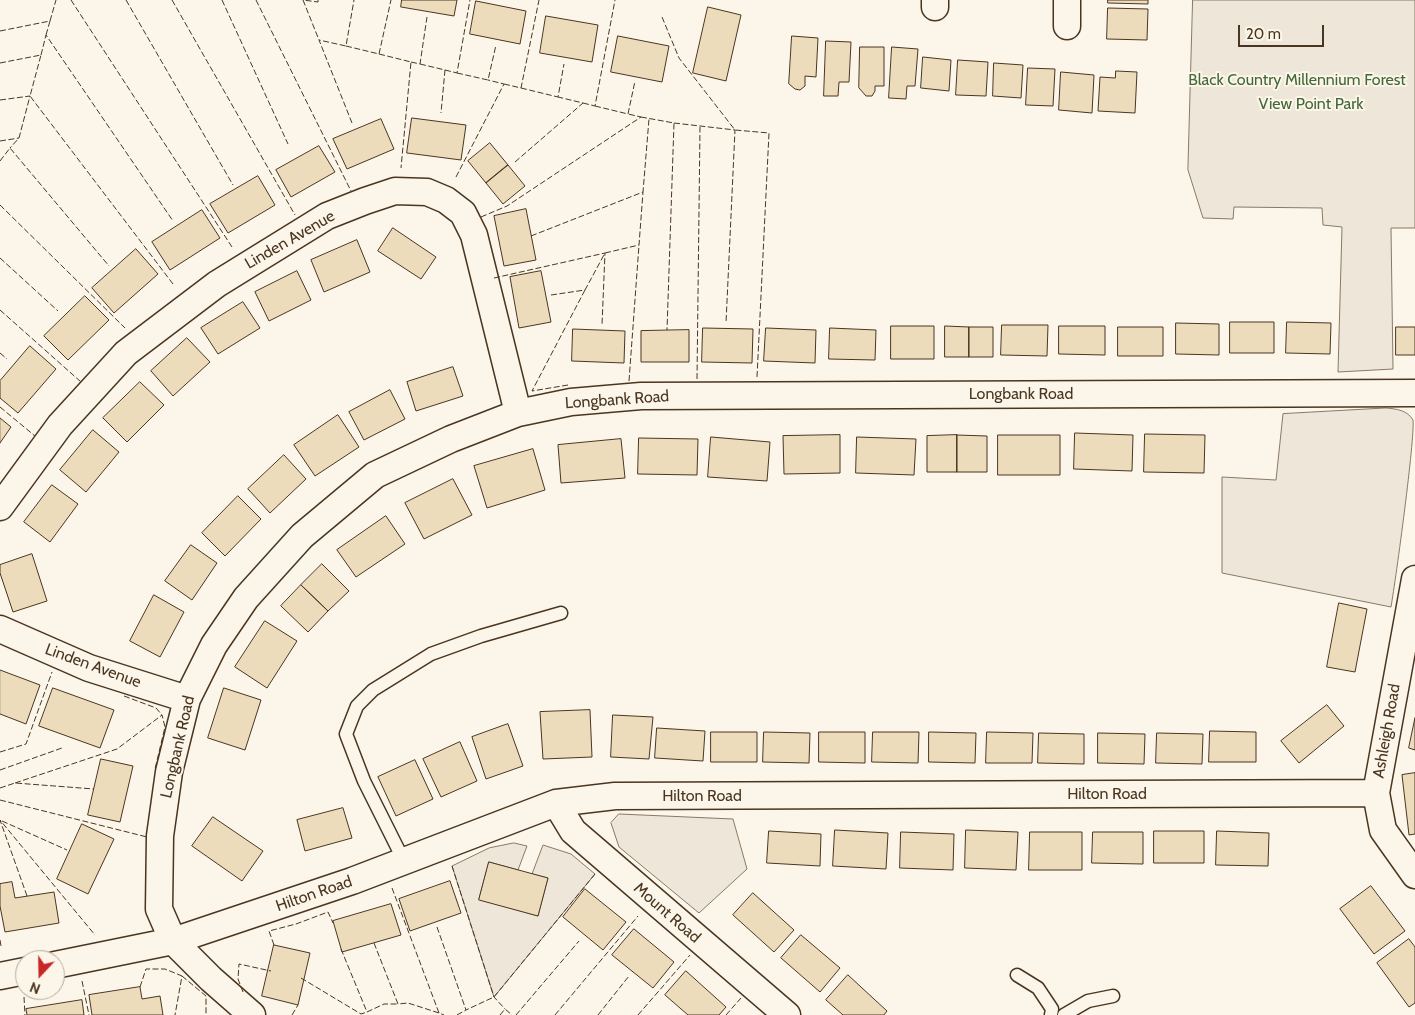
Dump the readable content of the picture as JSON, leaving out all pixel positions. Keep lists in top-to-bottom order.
{
  "streets": {
    "street": [
      "Linden Avenue",
      "Longbank Road",
      "Ashleigh Road",
      "Hilton Road",
      "Mount Road"
    ]
  },
  "crossings": [
    ["Linden Avenue", "Longbank Road"],
    ["Longbank Road", "Hilton Road"],
    ["Ashleigh Road", "Hilton Road"],
    ["Hilton Road", "Mount Road"]
  ],
  "parks": ["Black Country Millennium Forest", "View Point Park"],
  "scale_bar": "20 m",
  "north": "bottom"
}
